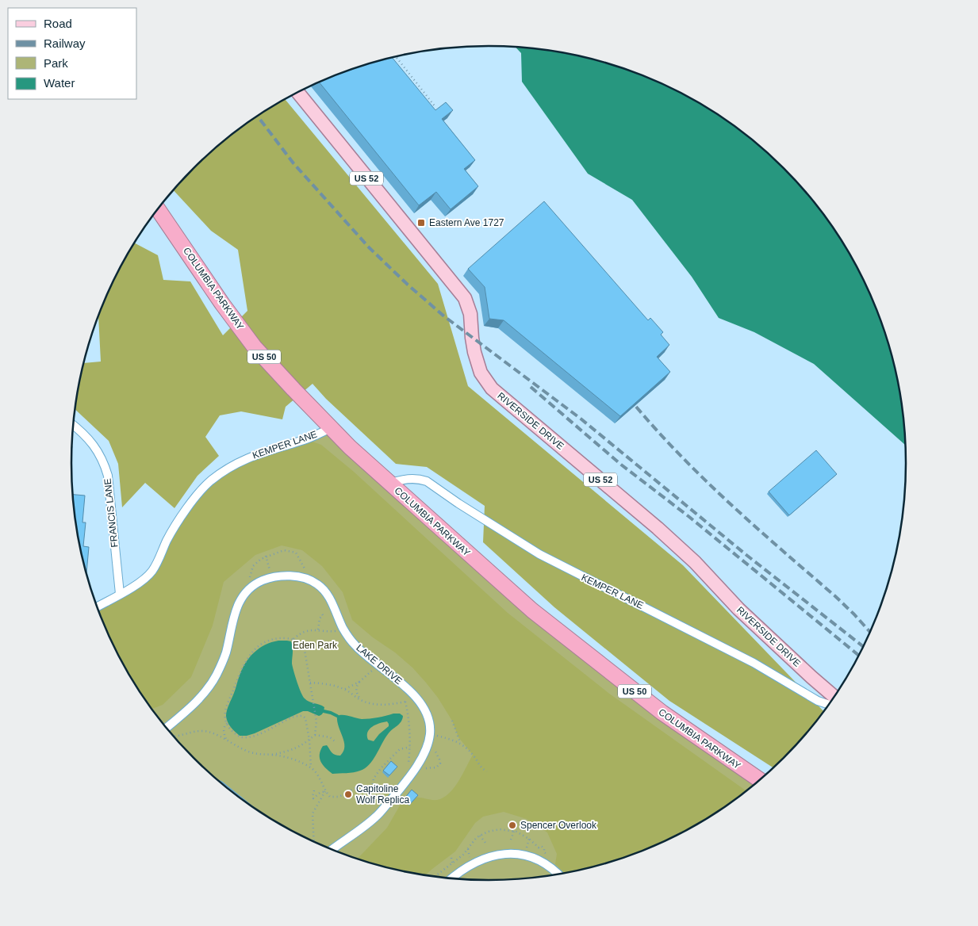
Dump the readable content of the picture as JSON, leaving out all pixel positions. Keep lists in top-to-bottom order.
{
  "streets": {
    "highway": ["COLUMBIA PARKWAY", "US 50"],
    "main road": ["US 52", "RIVERSIDE DRIVE"],
    "street": ["KEMPER LANE", "FRANCIS LANE", "LAKE DRIVE"]
  },
  "crossings": [
    ["COLUMBIA PARKWAY", "KEMPER LANE"],
    ["KEMPER LANE", "FRANCIS LANE"]
  ],
  "parks": ["Eden Park"],
  "places": {
    "transit": ["Eastern Ave 1727"],
    "other": ["Capitoline Wolf Replica", "Spencer Overlook"]
  },
  "legend": [
    "Road",
    "Railway",
    "Park",
    "Water"
  ]
}
